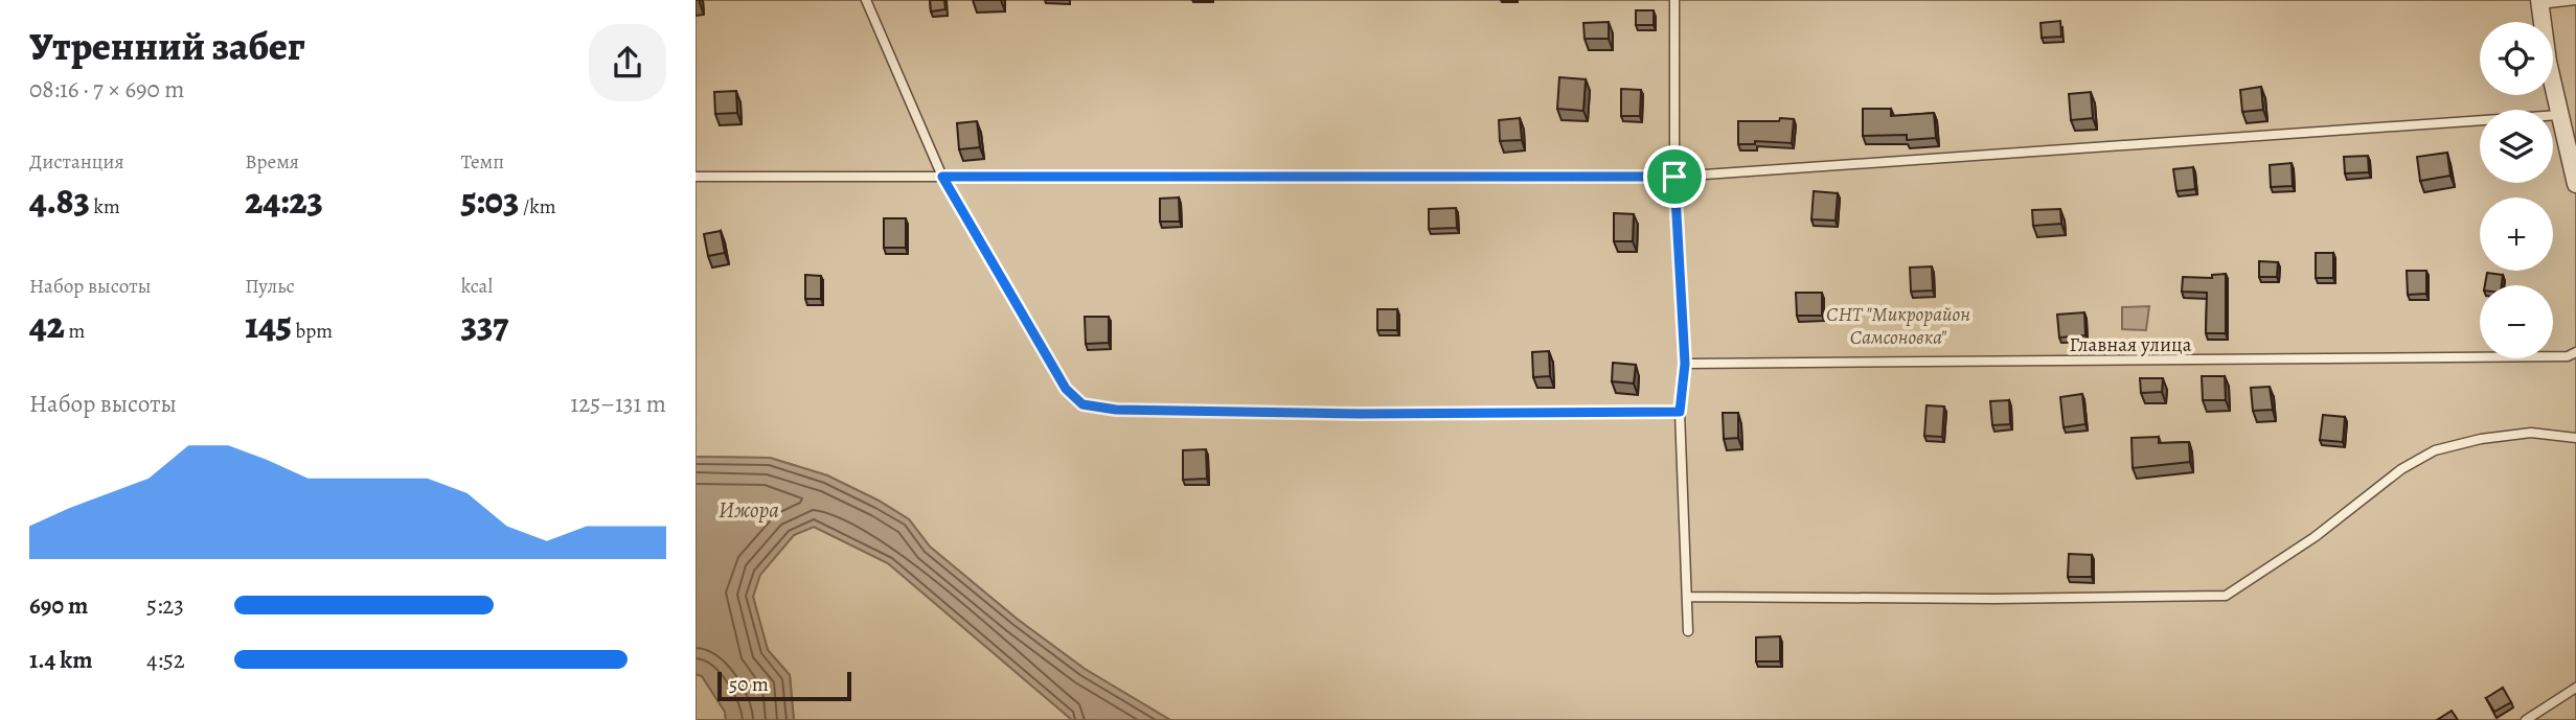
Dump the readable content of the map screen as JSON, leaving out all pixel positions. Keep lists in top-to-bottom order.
{
  "streets": {
    "lane": ["Главная улица"]
  },
  "water": ["Ижора"],
  "parks": ["СНТ \"Микрорайон Самсоновка\""],
  "scale_bar": "50 m",
  "page": {
    "heading": ["Утренний забег", "08:16 · 7 × 690 m"],
    "map_buttons": ["+", "−"],
    "stats": [
      ["Дистанция", "4.83 km"],
      ["Время", "24:23"],
      ["Темп", "5:03 /km"],
      ["Набор высоты", "42 m"],
      ["Пульс", "145 bpm"],
      ["kcal", "337"]
    ],
    "chart": ["Набор высоты", "125–131 m"],
    "list": [
      {
        "name": "690 m",
        "note": "5:23"
      },
      {
        "name": "1.4 km",
        "note": "4:52"
      }
    ],
    "scale": "50 m"
  }
}
